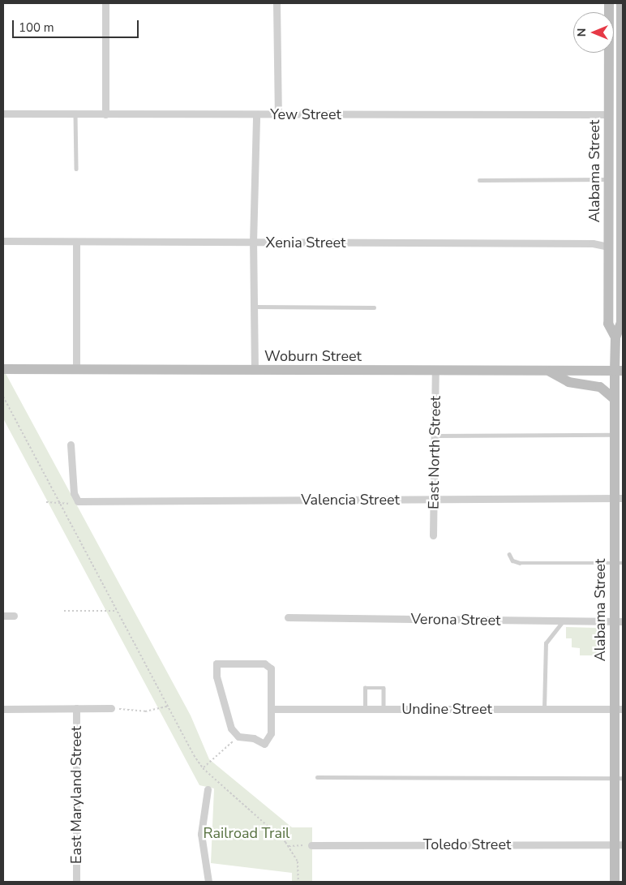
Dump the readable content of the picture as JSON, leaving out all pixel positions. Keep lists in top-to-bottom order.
{
  "streets": {
    "main road": ["Alabama Street", "Woburn Street"],
    "street": [
      "Yew Street",
      "Xenia Street",
      "East North Street",
      "Valencia Street",
      "Verona Street",
      "Undine Street",
      "East Maryland Street",
      "Toledo Street"
    ]
  },
  "crossings": [
    ["Yew Street", "Alabama Street"],
    ["Alabama Street", "Xenia Street"],
    ["Alabama Street", "Woburn Street"],
    ["Alabama Street", "Valencia Street"],
    ["Alabama Street", "Verona Street"],
    ["Alabama Street", "Undine Street"],
    ["Alabama Street", "Toledo Street"],
    ["Woburn Street", "East North Street"],
    ["East North Street", "Valencia Street"]
  ],
  "parks": ["Railroad Trail"],
  "scale_bar": "100 m",
  "north": "left"
}
